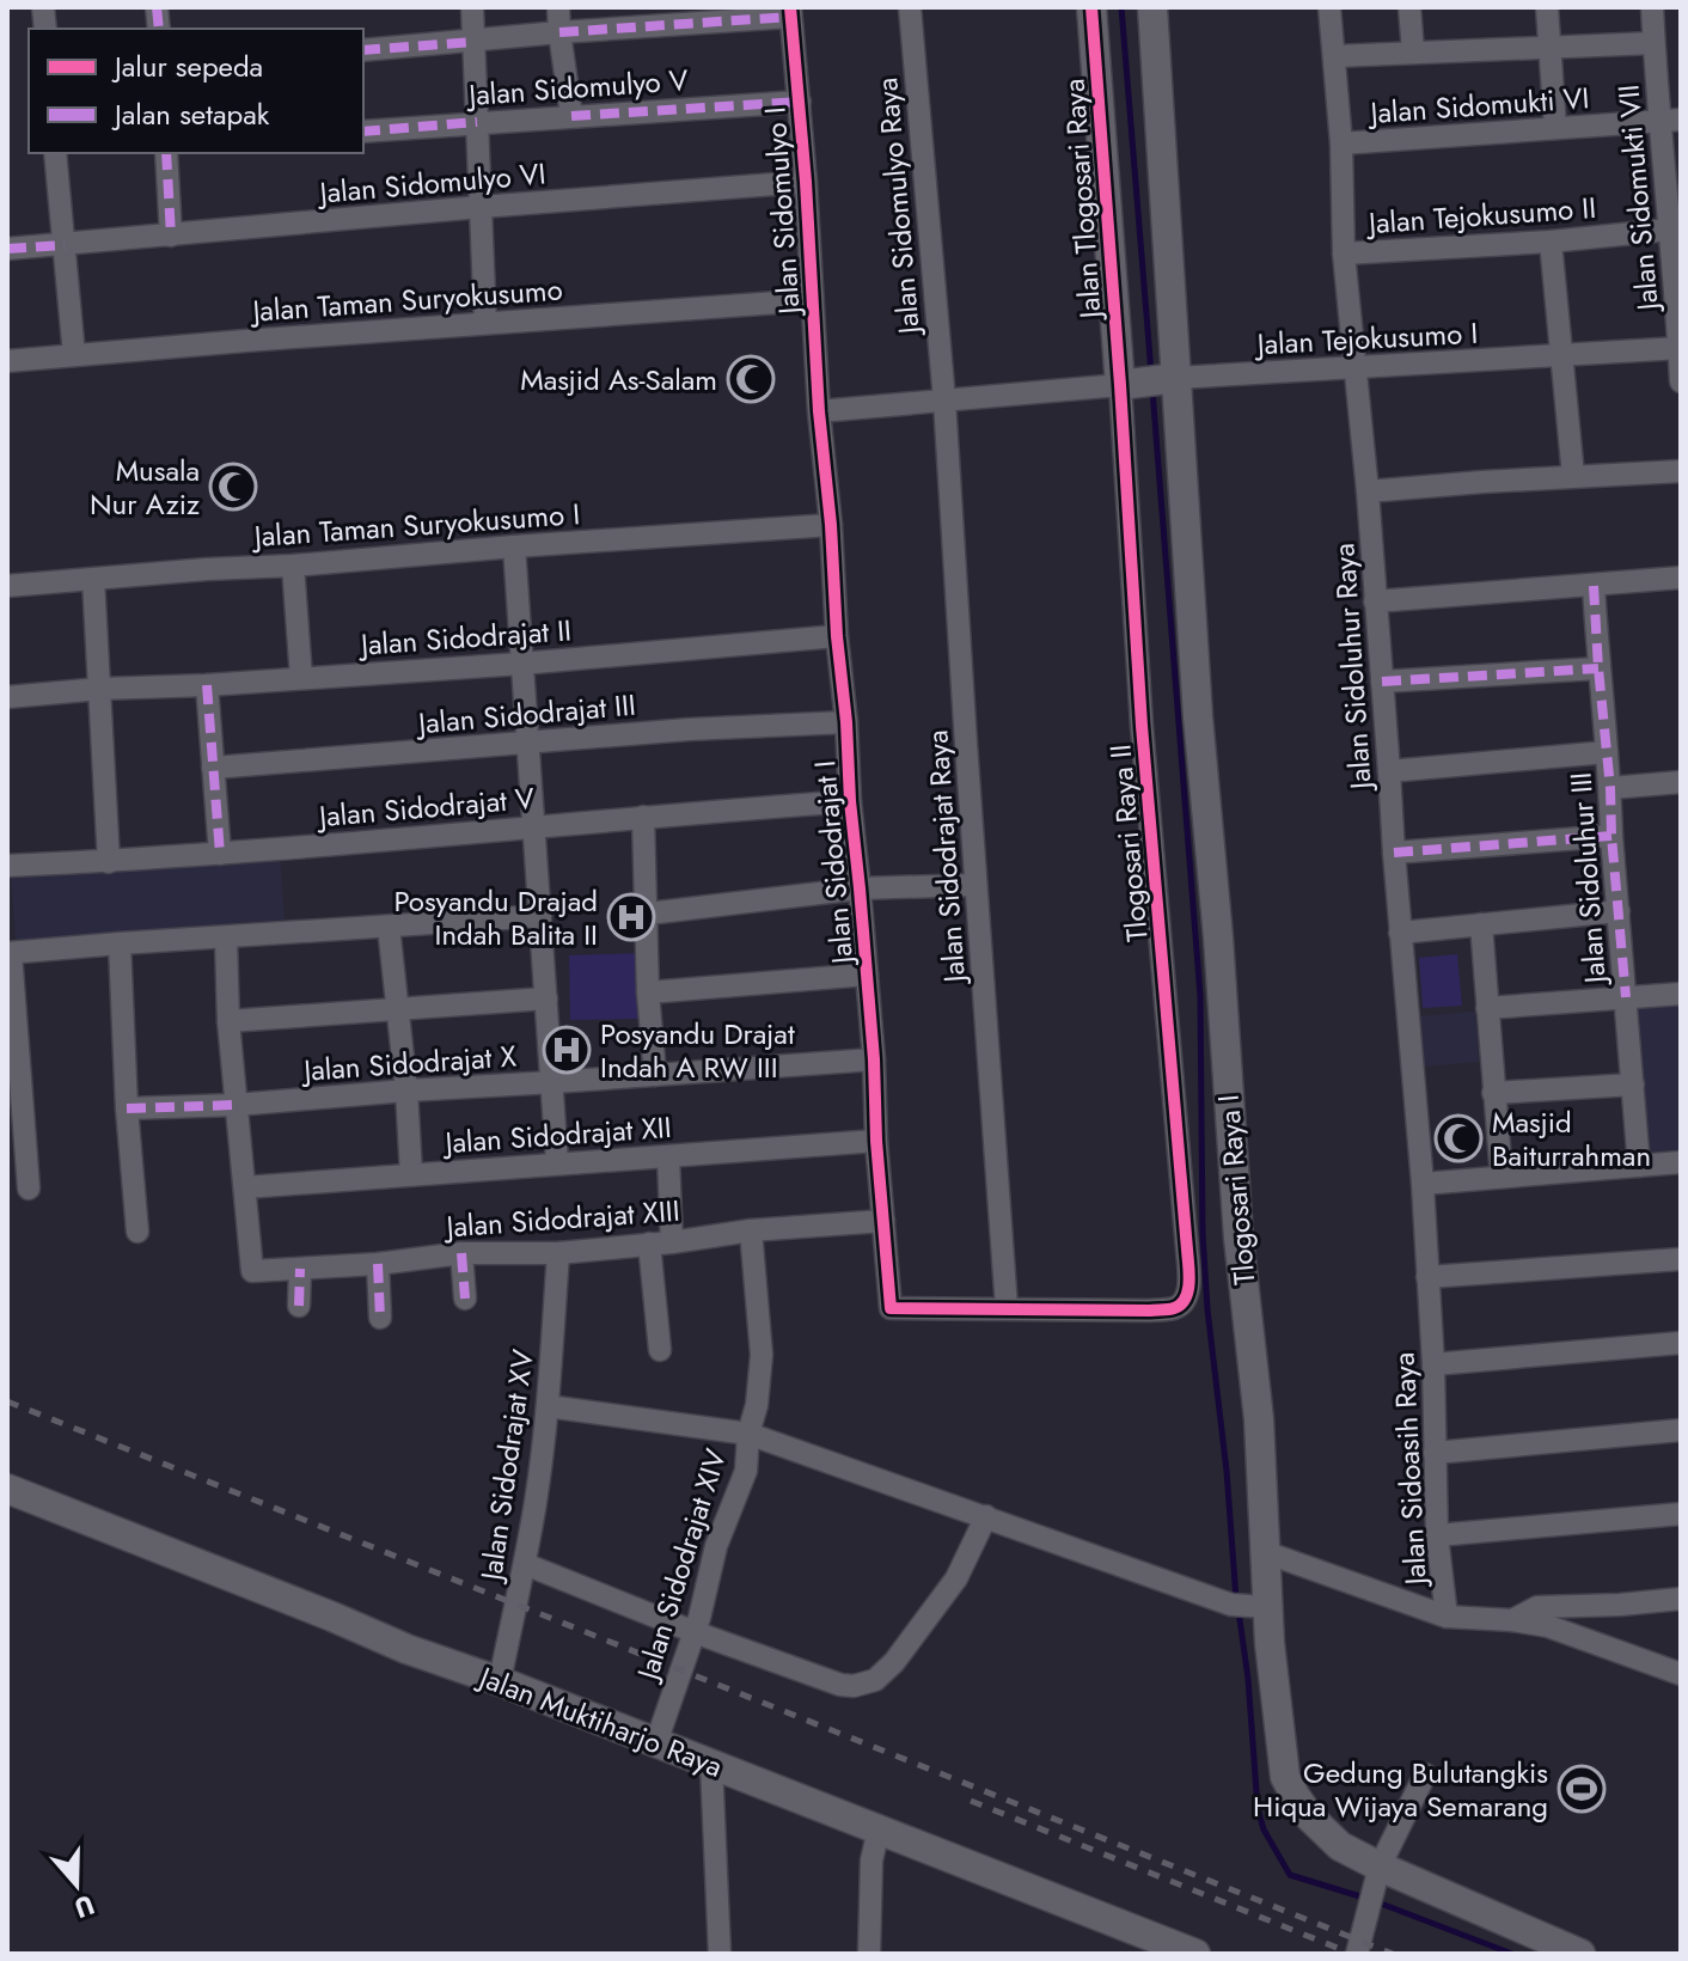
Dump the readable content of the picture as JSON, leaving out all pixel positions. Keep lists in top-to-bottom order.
{
  "streets": {
    "street": [
      "Jalan Sidomulyo V",
      "Jalan Sidomukti VI",
      "Jalan Sidomulyo VI",
      "Jalan Sidomukti VII",
      "Jalan Tlogosari Raya",
      "Jalan Sidomulyo Raya",
      "Jalan Sidomulyo I",
      "Jalan Tejokusumo II",
      "Jalan Taman Suryokusumo",
      "Jalan Tejokusumo I",
      "Jalan Taman Suryokusumo I",
      "Jalan Sidodrajat II",
      "Jalan Sidoluhur Raya",
      "Jalan Sidodrajat III",
      "Jalan Sidodrajat V",
      "Tlogosari Raya II",
      "Jalan Sidodrajat Raya",
      "Jalan Sidodrajat I",
      "Jalan Sidoluhur III",
      "Jalan Sidodrajat X",
      "Jalan Sidodrajat XII",
      "Tlogosari Raya I",
      "Jalan Sidodrajat XIII",
      "Jalan Sidodrajat XV",
      "Jalan Sidoasih Raya",
      "Jalan Sidodrajat XIV",
      "Jalan Muktiharjo Raya"
    ]
  },
  "crossings": [
    ["Jalan Sidomulyo V", "Jalan Sidomulyo I"],
    ["Jalan Sidomukti VI", "Jalan Sidomukti VII"],
    ["Jalan Sidomukti VI", "Jalan Sidoluhur Raya"],
    ["Jalan Sidomulyo VI", "Jalan Sidomulyo I"],
    ["Jalan Sidomukti VII", "Jalan Tejokusumo II"],
    ["Jalan Sidomukti VII", "Jalan Tejokusumo I"],
    ["Jalan Tlogosari Raya", "Tlogosari Raya II"],
    ["Jalan Sidomulyo Raya", "Jalan Sidodrajat Raya"],
    ["Jalan Sidomulyo I", "Jalan Taman Suryokusumo"],
    ["Jalan Sidomulyo I", "Jalan Sidodrajat I"],
    ["Jalan Tejokusumo II", "Jalan Sidoluhur Raya"],
    ["Jalan Tejokusumo I", "Jalan Sidoluhur Raya"],
    ["Jalan Tejokusumo I", "Tlogosari Raya I"],
    ["Jalan Taman Suryokusumo I", "Jalan Sidodrajat I"],
    ["Jalan Sidodrajat II", "Jalan Sidodrajat I"],
    ["Jalan Sidoluhur Raya", "Jalan Sidoasih Raya"],
    ["Jalan Sidodrajat III", "Jalan Sidodrajat I"],
    ["Jalan Sidodrajat V", "Jalan Sidodrajat I"],
    ["Tlogosari Raya II", "Jalan Sidodrajat Raya"],
    ["Tlogosari Raya II", "Jalan Sidodrajat I"],
    ["Jalan Sidodrajat Raya", "Jalan Sidodrajat I"],
    ["Jalan Sidodrajat I", "Jalan Sidodrajat X"],
    ["Jalan Sidodrajat I", "Jalan Sidodrajat XII"],
    ["Jalan Sidodrajat I", "Jalan Sidodrajat XIII"],
    ["Jalan Sidodrajat XII", "Jalan Sidodrajat XIII"],
    ["Tlogosari Raya I", "Jalan Sidoasih Raya"],
    ["Jalan Sidodrajat XIII", "Jalan Sidodrajat XV"],
    ["Jalan Sidodrajat XIII", "Jalan Sidodrajat XIV"],
    ["Jalan Sidodrajat XV", "Jalan Muktiharjo Raya"],
    ["Jalan Sidodrajat XIV", "Jalan Muktiharjo Raya"]
  ],
  "places": {
    "mosque": ["Masjid As-Salam", "Musala Nur Aziz", "Masjid Baiturrahman"],
    "hospital": ["Posyandu Drajad Indah Balita II", "Posyandu Drajat Indah A RW III"],
    "sports": ["Gedung Bulutangkis Hiqua Wijaya Semarang"]
  },
  "legend": ["Jalur sepeda", "Jalan setapak"],
  "north": "bottom"
}
